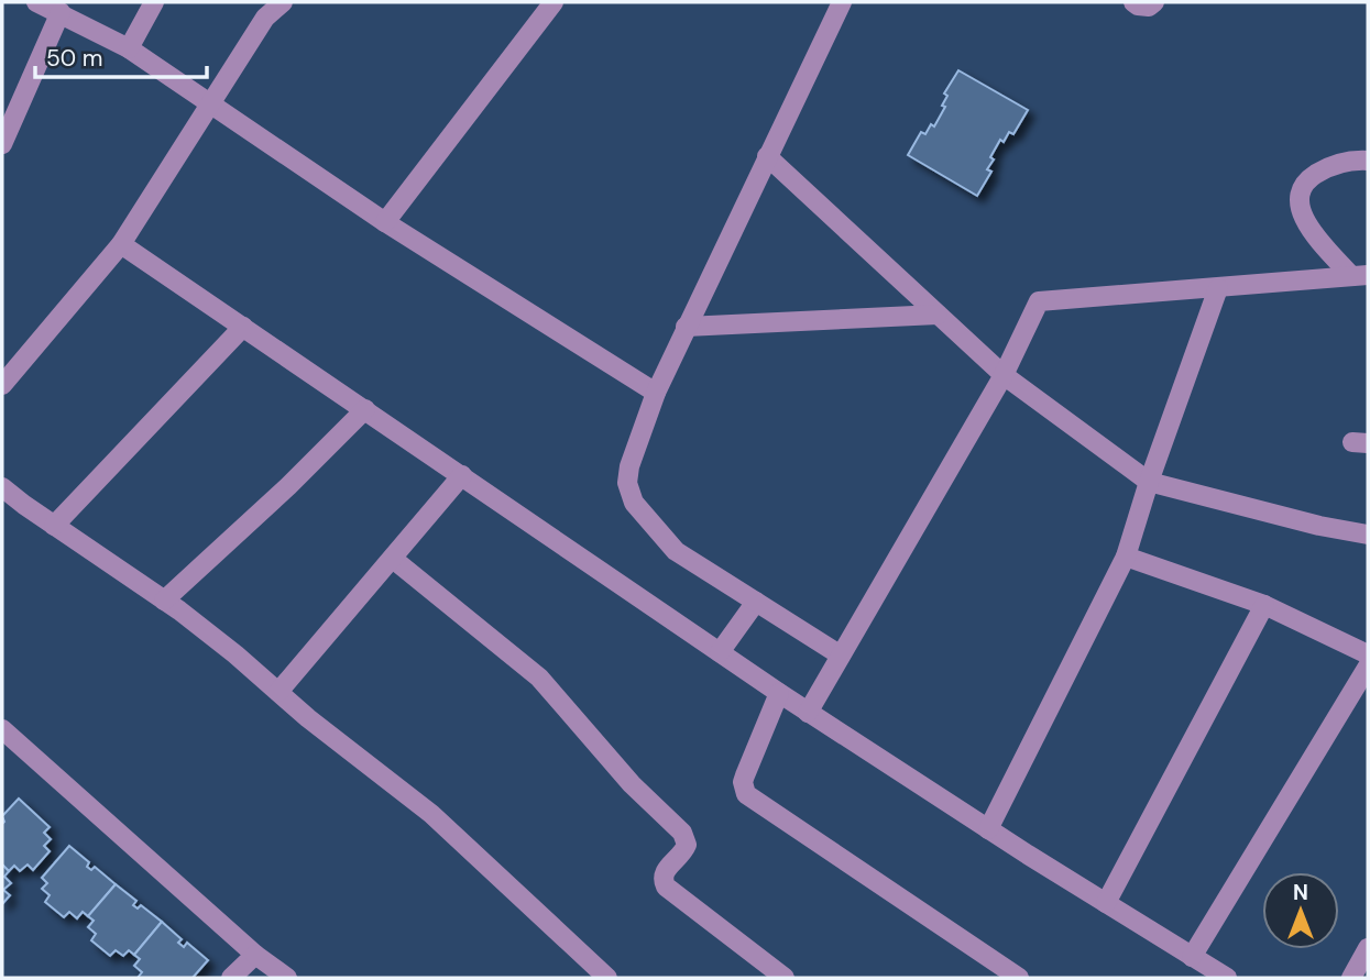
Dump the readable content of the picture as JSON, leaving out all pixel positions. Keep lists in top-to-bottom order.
{
  "scale_bar": "50 m",
  "north": "top"
}
